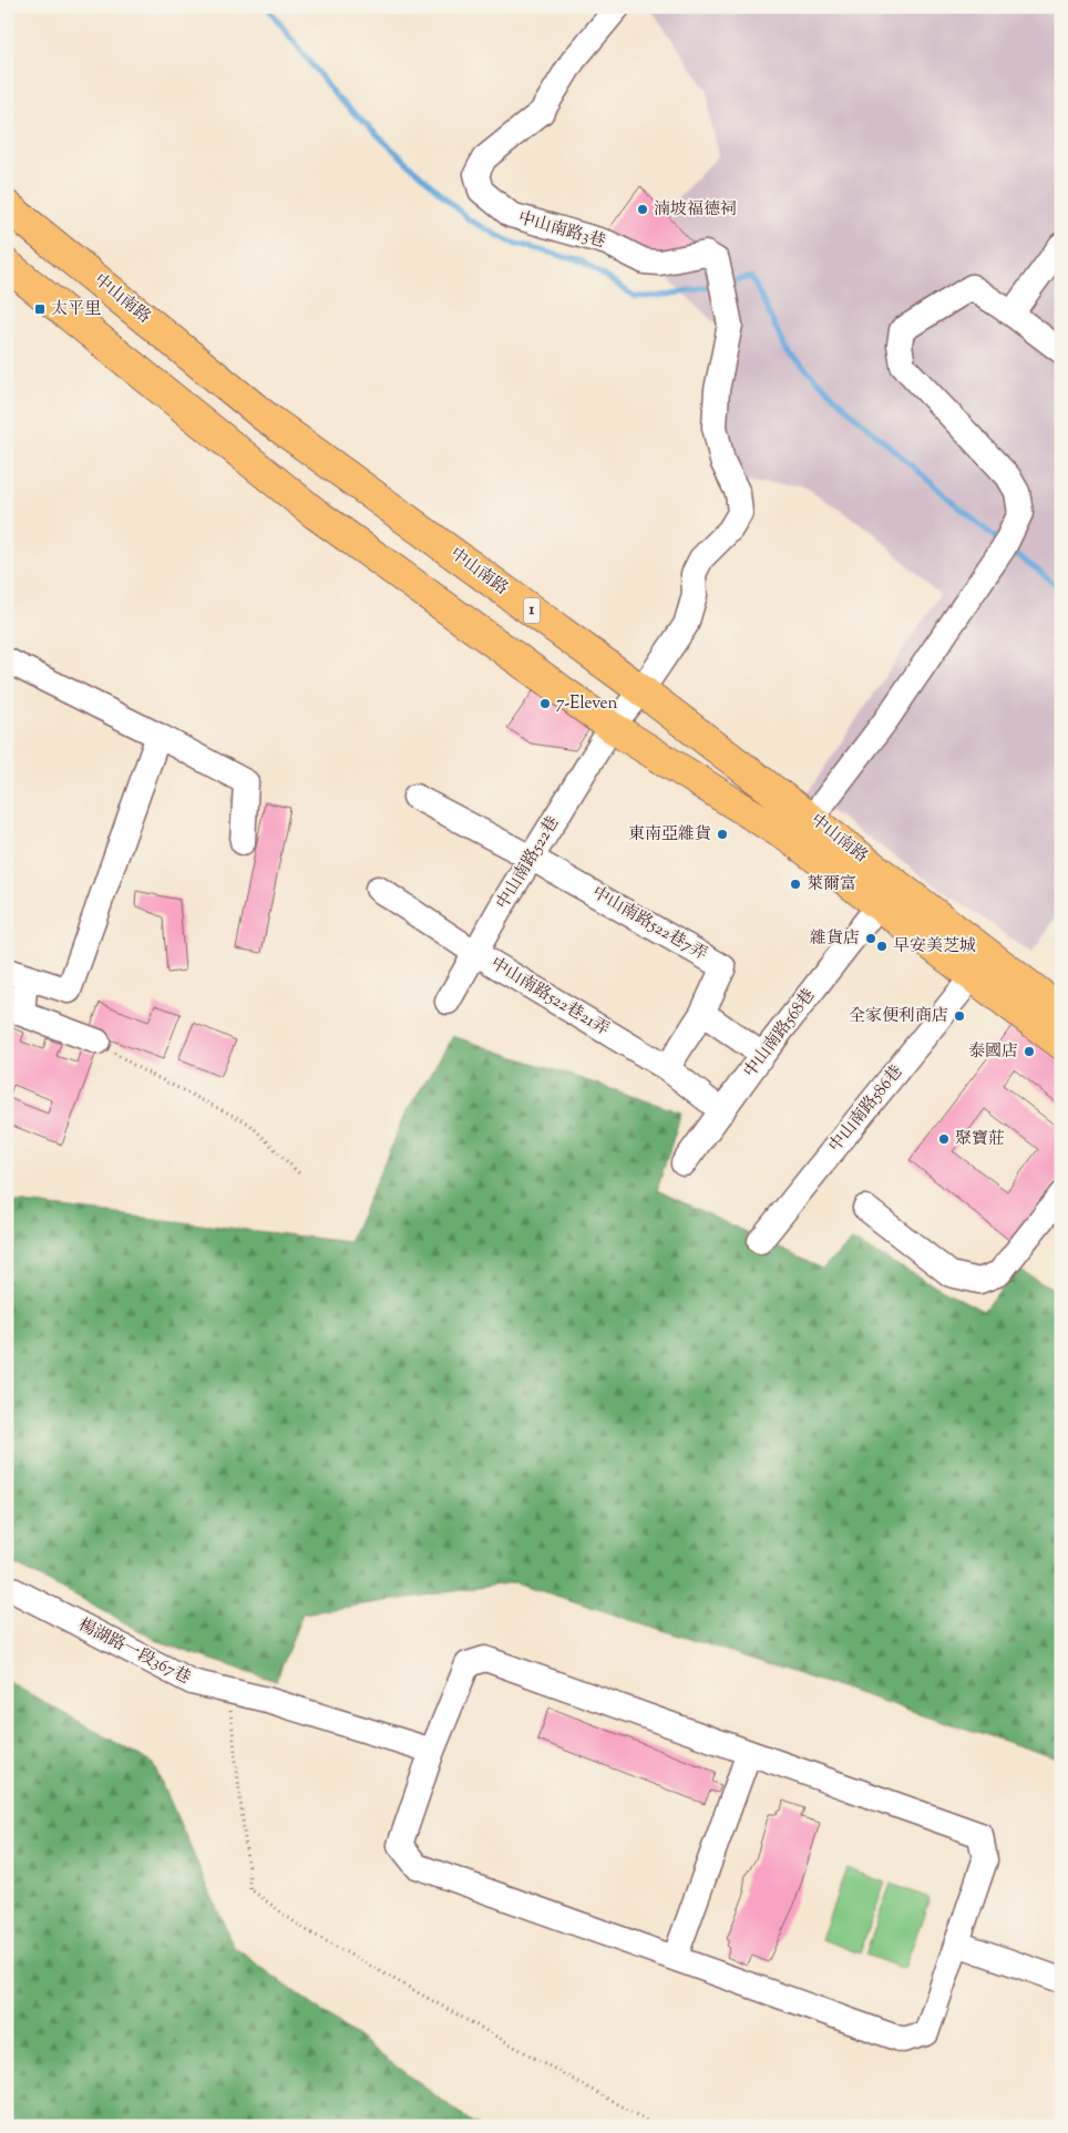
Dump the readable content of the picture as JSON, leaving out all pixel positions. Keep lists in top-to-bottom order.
{
  "streets": {
    "main road": ["中山南路", "1"],
    "street": [
      "中山南路3巷",
      "中山南路522巷",
      "中山南路522巷7弄",
      "中山南路522巷21弄",
      "中山南路568巷",
      "中山南路586巷",
      "楊湖路一段367巷"
    ]
  },
  "crossings": [
    ["中山南路3巷", "中山南路522巷"],
    ["中山南路", "中山南路522巷"],
    ["中山南路", "中山南路568巷"],
    ["中山南路", "中山南路586巷"],
    ["中山南路522巷", "中山南路522巷7弄"],
    ["中山南路522巷", "中山南路522巷21弄"],
    ["中山南路522巷21弄", "中山南路568巷"]
  ],
  "places": {
    "other": [
      "湳坡福德祠",
      "7-Eleven",
      "東南亞雜貨",
      "萊爾富",
      "雜貨店",
      "早安美芝城",
      "全家便利商店",
      "泰國店",
      "聚寶莊"
    ],
    "transit": ["太平里"]
  }
}
